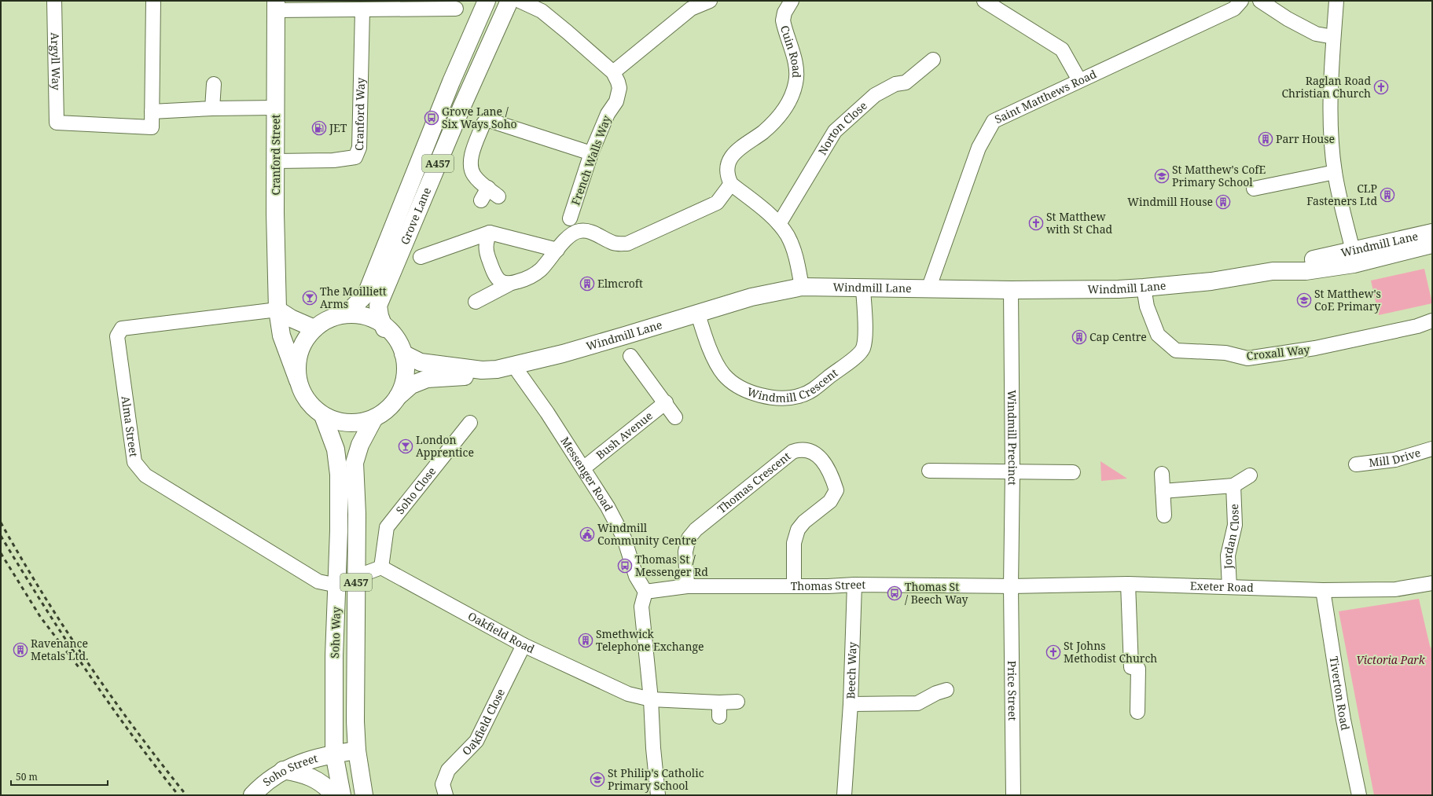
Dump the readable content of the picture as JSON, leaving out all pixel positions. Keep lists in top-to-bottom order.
{
  "streets": {
    "main road": [
      "Cranford Street",
      "A457",
      "Grove Lane",
      "Windmill Lane",
      "Soho Way",
      "Soho Street"
    ],
    "street": [
      "Cuin Road",
      "Argyll Way",
      "Saint Matthews Road",
      "Cranford Way",
      "Norton Close",
      "French Walls Way",
      "Croxall Way",
      "Windmill Crescent",
      "Alma Street",
      "Bush Avenue",
      "Windmill Precinct",
      "Mill Drive",
      "Messenger Road",
      "Thomas Crescent",
      "Soho Close",
      "Jordan Close",
      "Thomas Street",
      "Exeter Road",
      "Oakfield Road",
      "Beech Way",
      "Price Street",
      "Tiverton Road",
      "Oakfield Close"
    ]
  },
  "crossings": [
    ["Saint Matthews Road", "Windmill Lane"],
    ["Cranford Way", "Cranford Street"],
    ["Cranford Street", "Grove Lane"],
    ["Cranford Street", "Windmill Lane"],
    ["Cranford Street", "Alma Street"],
    ["Cranford Street", "Soho Way"],
    ["Grove Lane", "Windmill Lane"],
    ["Grove Lane", "Soho Way"],
    ["Windmill Lane", "Croxall Way"],
    ["Windmill Lane", "Windmill Crescent"],
    ["Windmill Lane", "Windmill Precinct"],
    ["Windmill Lane", "Messenger Road"],
    ["Windmill Lane", "Soho Way"],
    ["Alma Street", "Soho Way"],
    ["Bush Avenue", "Messenger Road"],
    ["Windmill Precinct", "Thomas Street"],
    ["Windmill Precinct", "Exeter Road"],
    ["Windmill Precinct", "Price Street"],
    ["Messenger Road", "Thomas Street"],
    ["Thomas Crescent", "Thomas Street"],
    ["Soho Close", "Oakfield Road"],
    ["Jordan Close", "Exeter Road"],
    ["Thomas Street", "Exeter Road"],
    ["Thomas Street", "Beech Way"],
    ["Thomas Street", "Price Street"],
    ["Exeter Road", "Price Street"],
    ["Exeter Road", "Tiverton Road"],
    ["Oakfield Road", "Oakfield Close"],
    ["Soho Way", "Soho Street"]
  ],
  "parks": ["Victoria Park"],
  "places": {
    "church": ["Raglan Road Christian Church", "St Matthew with St Chad", "St Johns Methodist Church"],
    "bus stop": ["Grove Lane / Six Ways Soho", "Thomas St / Messenger Rd", "Thomas St / Beech Way"],
    "fuel station": ["JET"],
    "building": [
      "Parr House",
      "CLP Fasteners Ltd",
      "Windmill House",
      "Elmcroft",
      "Cap Centre",
      "Smethwick Telephone Exchange",
      "Ravenance Metals Ltd."
    ],
    "school or university": ["St Matthew's CofE Primary School", "St Matthew's CoE Primary", "St Philip's Catholic Primary School"],
    "bar": ["The Moilliett Arms", "London Apprentice"],
    "public building": ["Windmill Community Centre"]
  },
  "scale_bar": "50 m"
}
